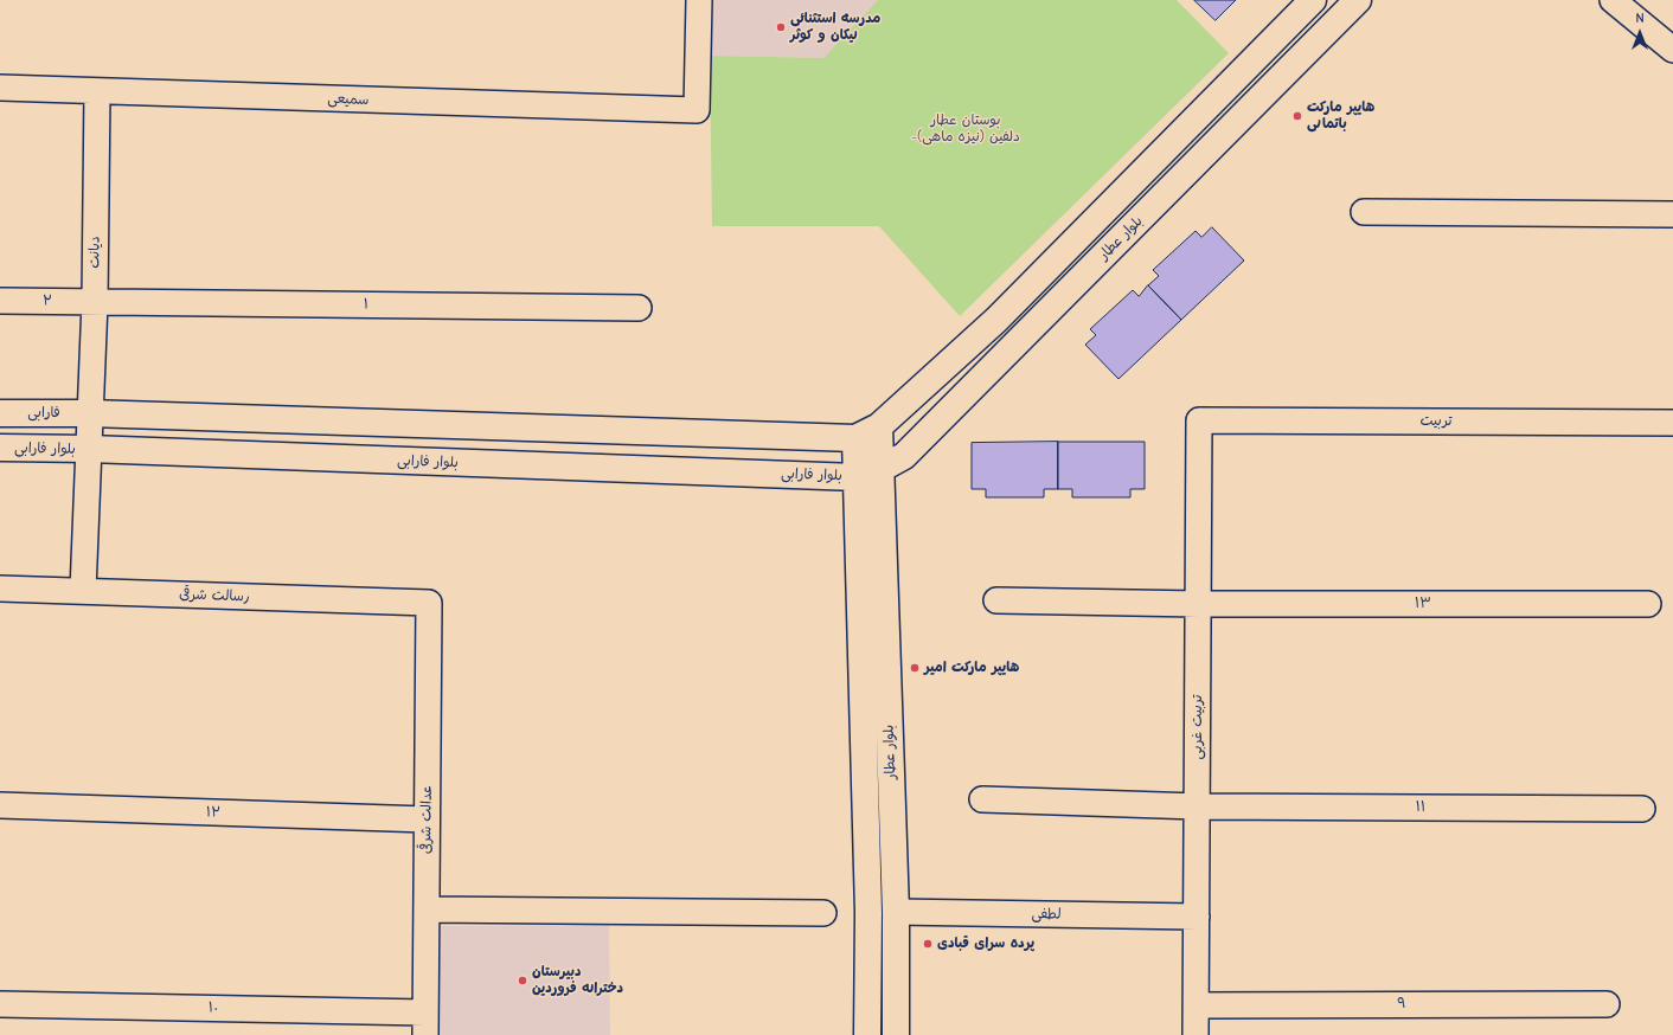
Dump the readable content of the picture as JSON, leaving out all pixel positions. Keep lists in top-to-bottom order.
{
  "streets": {
    "street": [
      "سمیعی",
      "بلوار عطار",
      "دیانت",
      "۲",
      "۱",
      "فارابی",
      "تربیت",
      "بلوار فارابی",
      "رسالت شرقی",
      "۱۳",
      "تربیت غربی",
      "۱۱",
      "۱۲",
      "عدالت شرقی",
      "لطفی",
      "۹",
      "۱۰"
    ]
  },
  "crossings": [
    ["سمیعی", "دیانت"],
    ["بلوار عطار", "بلوار فارابی"],
    ["بلوار عطار", "لطفی"],
    ["دیانت", "۲"],
    ["دیانت", "۱"],
    ["دیانت", "فارابی"],
    ["دیانت", "بلوار فارابی"],
    ["دیانت", "رسالت شرقی"],
    ["۲", "۱"],
    ["تربیت", "تربیت غربی"],
    ["رسالت شرقی", "عدالت شرقی"],
    ["۱۳", "تربیت غربی"],
    ["تربیت غربی", "۱۱"],
    ["تربیت غربی", "لطفی"],
    ["تربیت غربی", "۹"],
    ["۱۲", "عدالت شرقی"],
    ["عدالت شرقی", "۱۰"]
  ],
  "parks": ["بوستان عطار -دلفین (نیزه ماهی)"],
  "places": [
    "مدرسه استثنائی نیکان و کوثر",
    "هایپر مارکت باتمانی",
    "هایپر مارکت امیر",
    "پرده سرای قبادی",
    "دبیرستان دخترانه فروردین"
  ],
  "north": "top"
}
